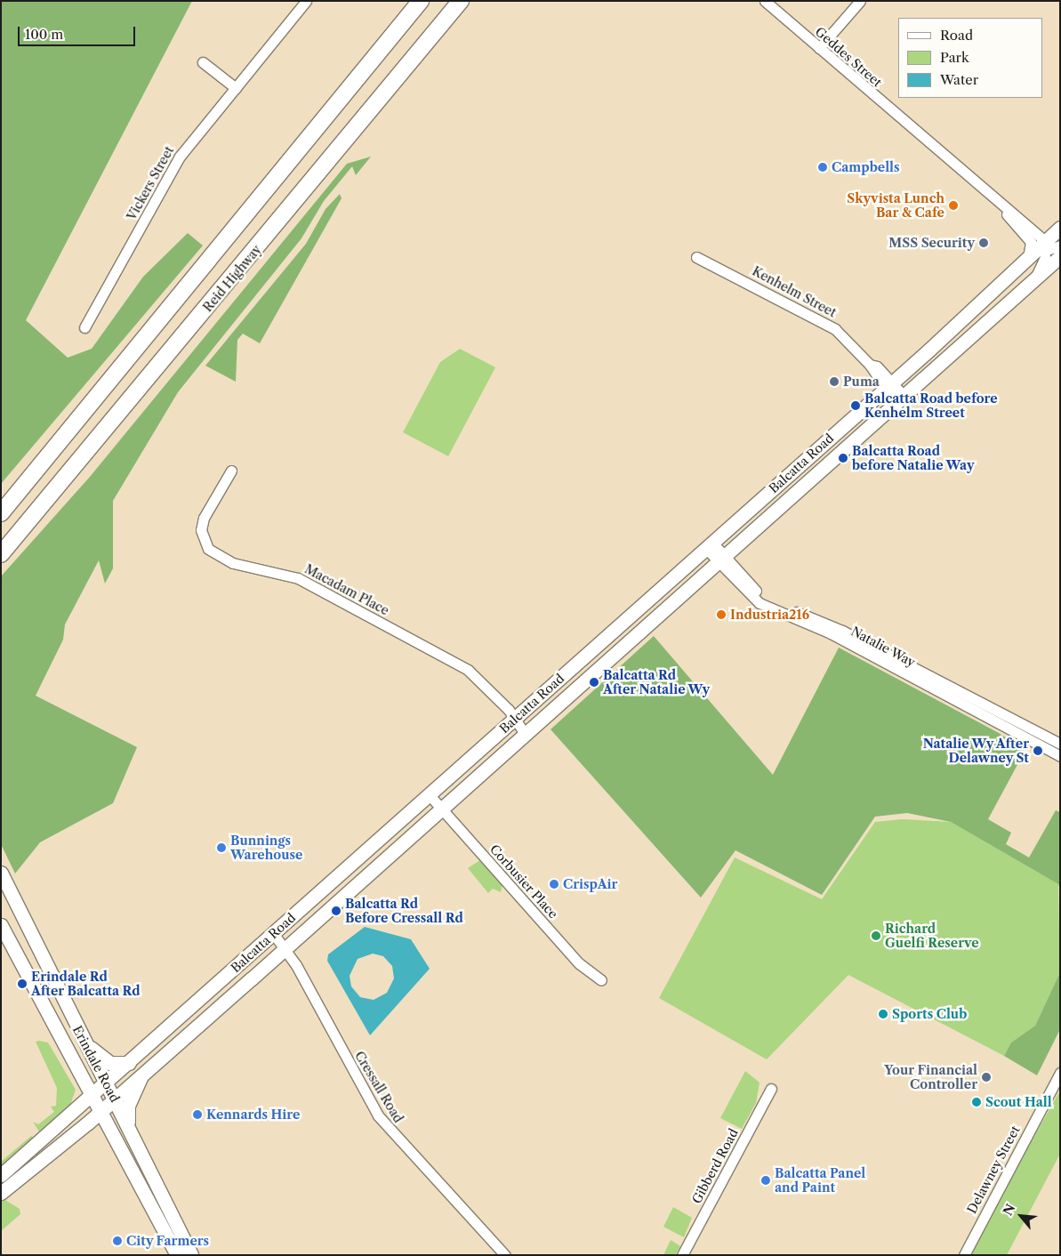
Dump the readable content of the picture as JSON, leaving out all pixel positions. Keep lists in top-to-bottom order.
{
  "streets": {
    "highway": ["Reid Highway"],
    "main road": ["Balcatta Road", "Erindale Road"],
    "street": [
      "Geddes Street",
      "Vickers Street",
      "Kenhelm Street",
      "Macadam Place",
      "Natalie Way",
      "Corbusier Place",
      "Cressall Road",
      "Gibberd Road",
      "Delawney Street"
    ]
  },
  "crossings": [
    ["Geddes Street", "Balcatta Road"],
    ["Kenhelm Street", "Balcatta Road"],
    ["Balcatta Road", "Macadam Place"],
    ["Balcatta Road", "Natalie Way"],
    ["Balcatta Road", "Corbusier Place"],
    ["Balcatta Road", "Erindale Road"],
    ["Balcatta Road", "Cressall Road"]
  ],
  "places": [
    "Campbells",
    "Skyvista Lunch Bar & Cafe",
    "MSS Security",
    "Puma",
    "Balcatta Road before Kenhelm Street",
    "Balcatta Road before Natalie Way",
    "Industria216",
    "Balcatta Rd After Natalie Wy",
    "Natalie Wy After Delawney St",
    "Bunnings Warehouse",
    "CrispAir",
    "Balcatta Rd Before Cressall Rd",
    "Richard Guelfi Reserve",
    "Erindale Rd After Balcatta Rd",
    "Sports Club",
    "Your Financial Controller",
    "Scout Hall",
    "Kennards Hire",
    "Balcatta Panel and Paint",
    "City Farmers"
  ],
  "legend": ["Road", "Park", "Water"],
  "scale_bar": "100 m",
  "north": "top left"
}
